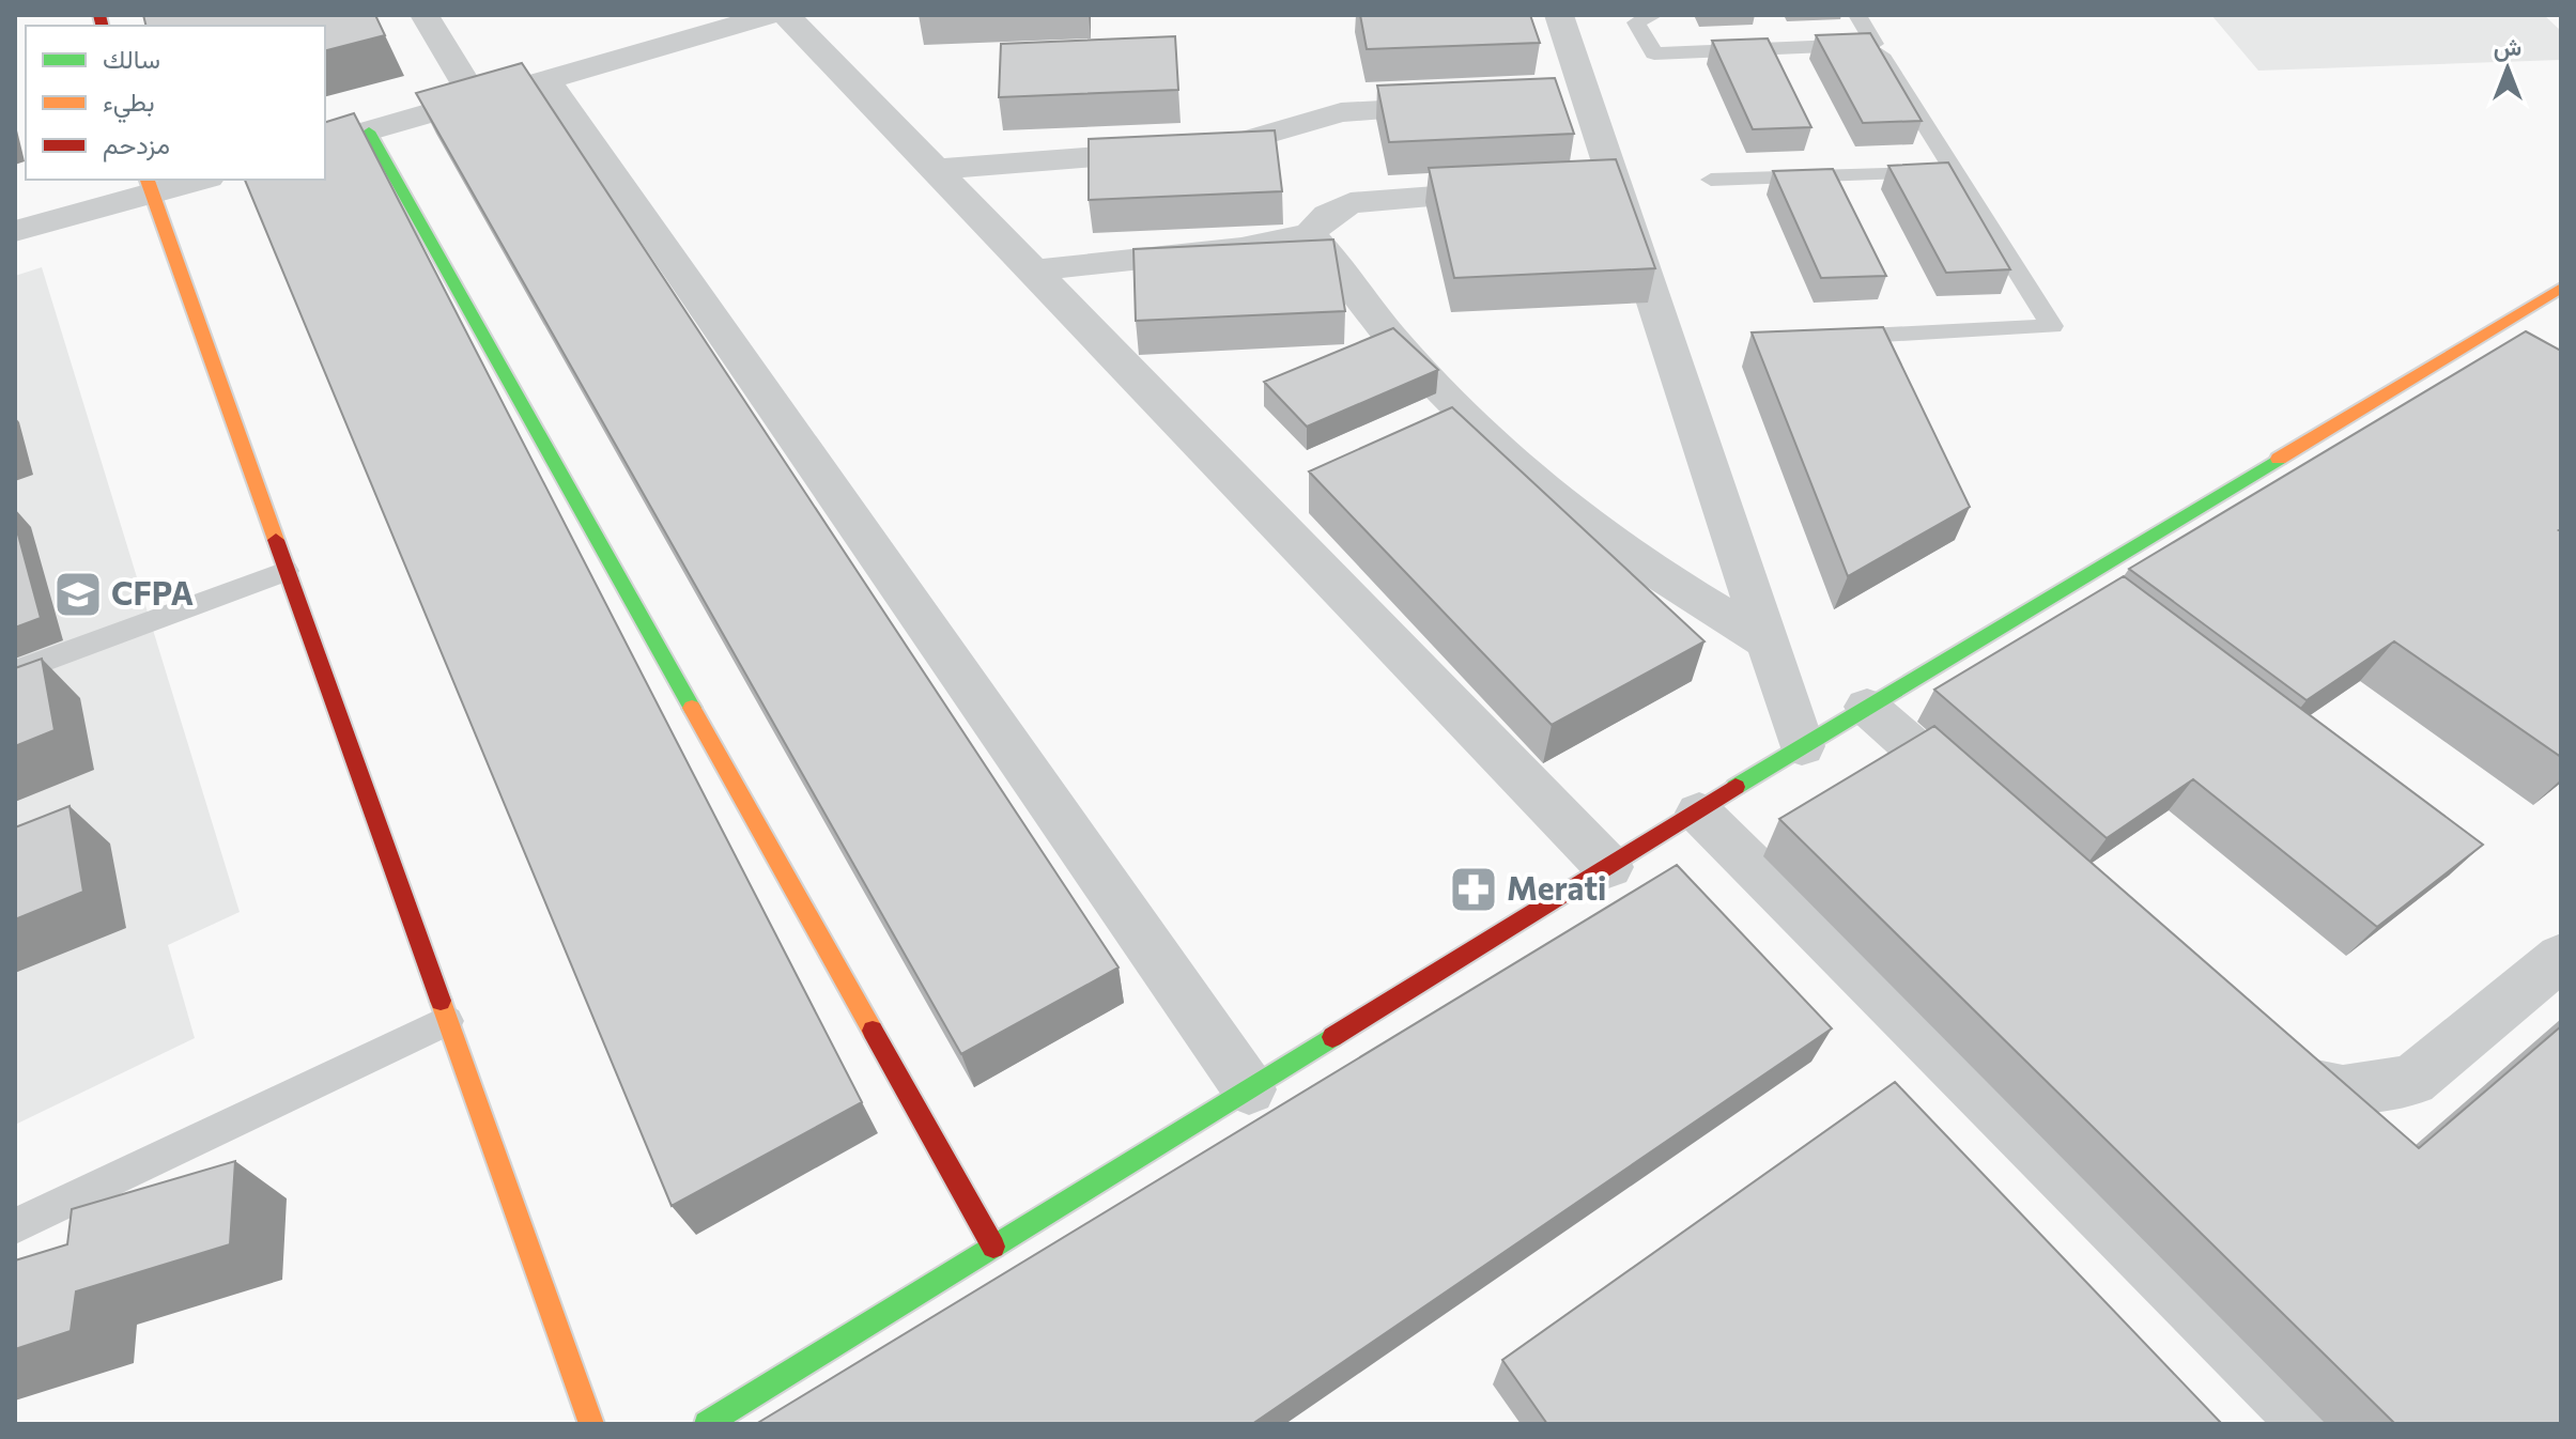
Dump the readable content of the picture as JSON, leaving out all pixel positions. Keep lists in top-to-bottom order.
{
  "places": {
    "school or university": ["CFPA"],
    "pharmacy": ["Merati"]
  },
  "legend": ["سالك", "بطيء", "مزدحم"],
  "north": "top"
}
